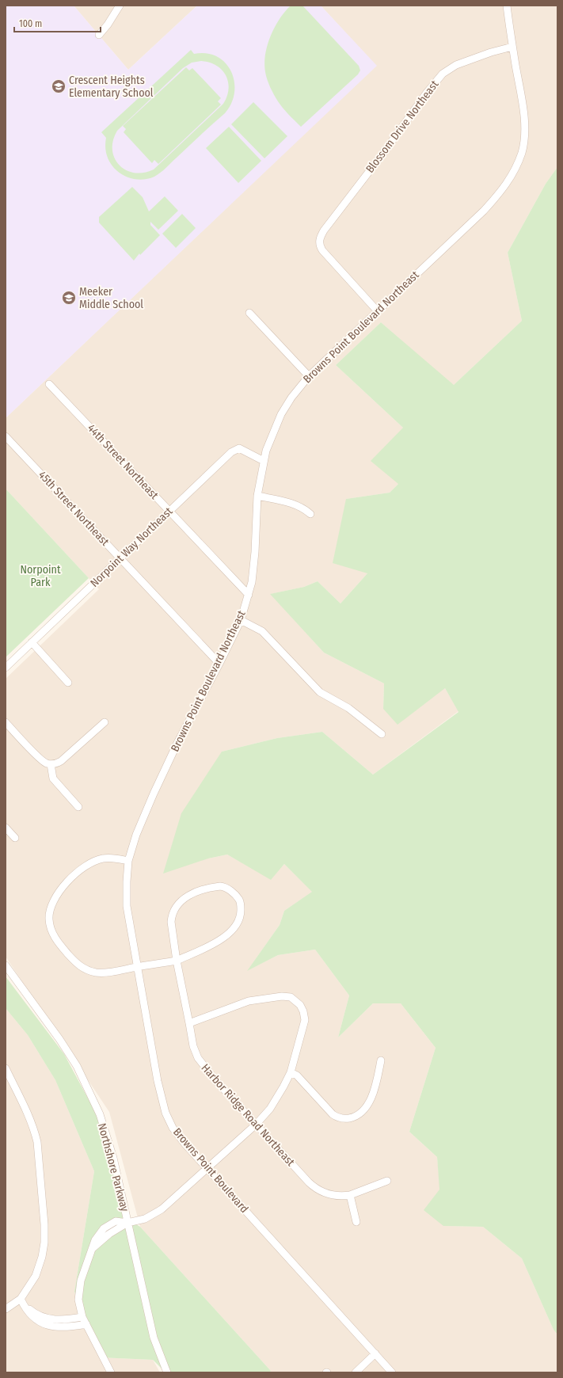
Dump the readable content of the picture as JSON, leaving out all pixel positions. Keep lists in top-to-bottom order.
{
  "streets": {
    "street": [
      "Blossom Drive Northeast",
      "Browns Point Boulevard Northeast",
      "44th Street Northeast",
      "45th Street Northeast",
      "Norpoint Way Northeast",
      "Harbor Ridge Road Northeast",
      "Northshore Parkway",
      "Browns Point Boulevard"
    ]
  },
  "crossings": [
    ["Blossom Drive Northeast", "Browns Point Boulevard Northeast"],
    ["Browns Point Boulevard Northeast", "44th Street Northeast"],
    ["Browns Point Boulevard Northeast", "45th Street Northeast"],
    ["Browns Point Boulevard Northeast", "Norpoint Way Northeast"],
    ["Browns Point Boulevard Northeast", "Browns Point Boulevard"],
    ["44th Street Northeast", "Norpoint Way Northeast"],
    ["45th Street Northeast", "Norpoint Way Northeast"]
  ],
  "parks": ["Norpoint Park"],
  "places": {
    "school or university": ["Crescent Heights Elementary School", "Meeker Middle School"]
  },
  "scale_bar": "100 m"
}
